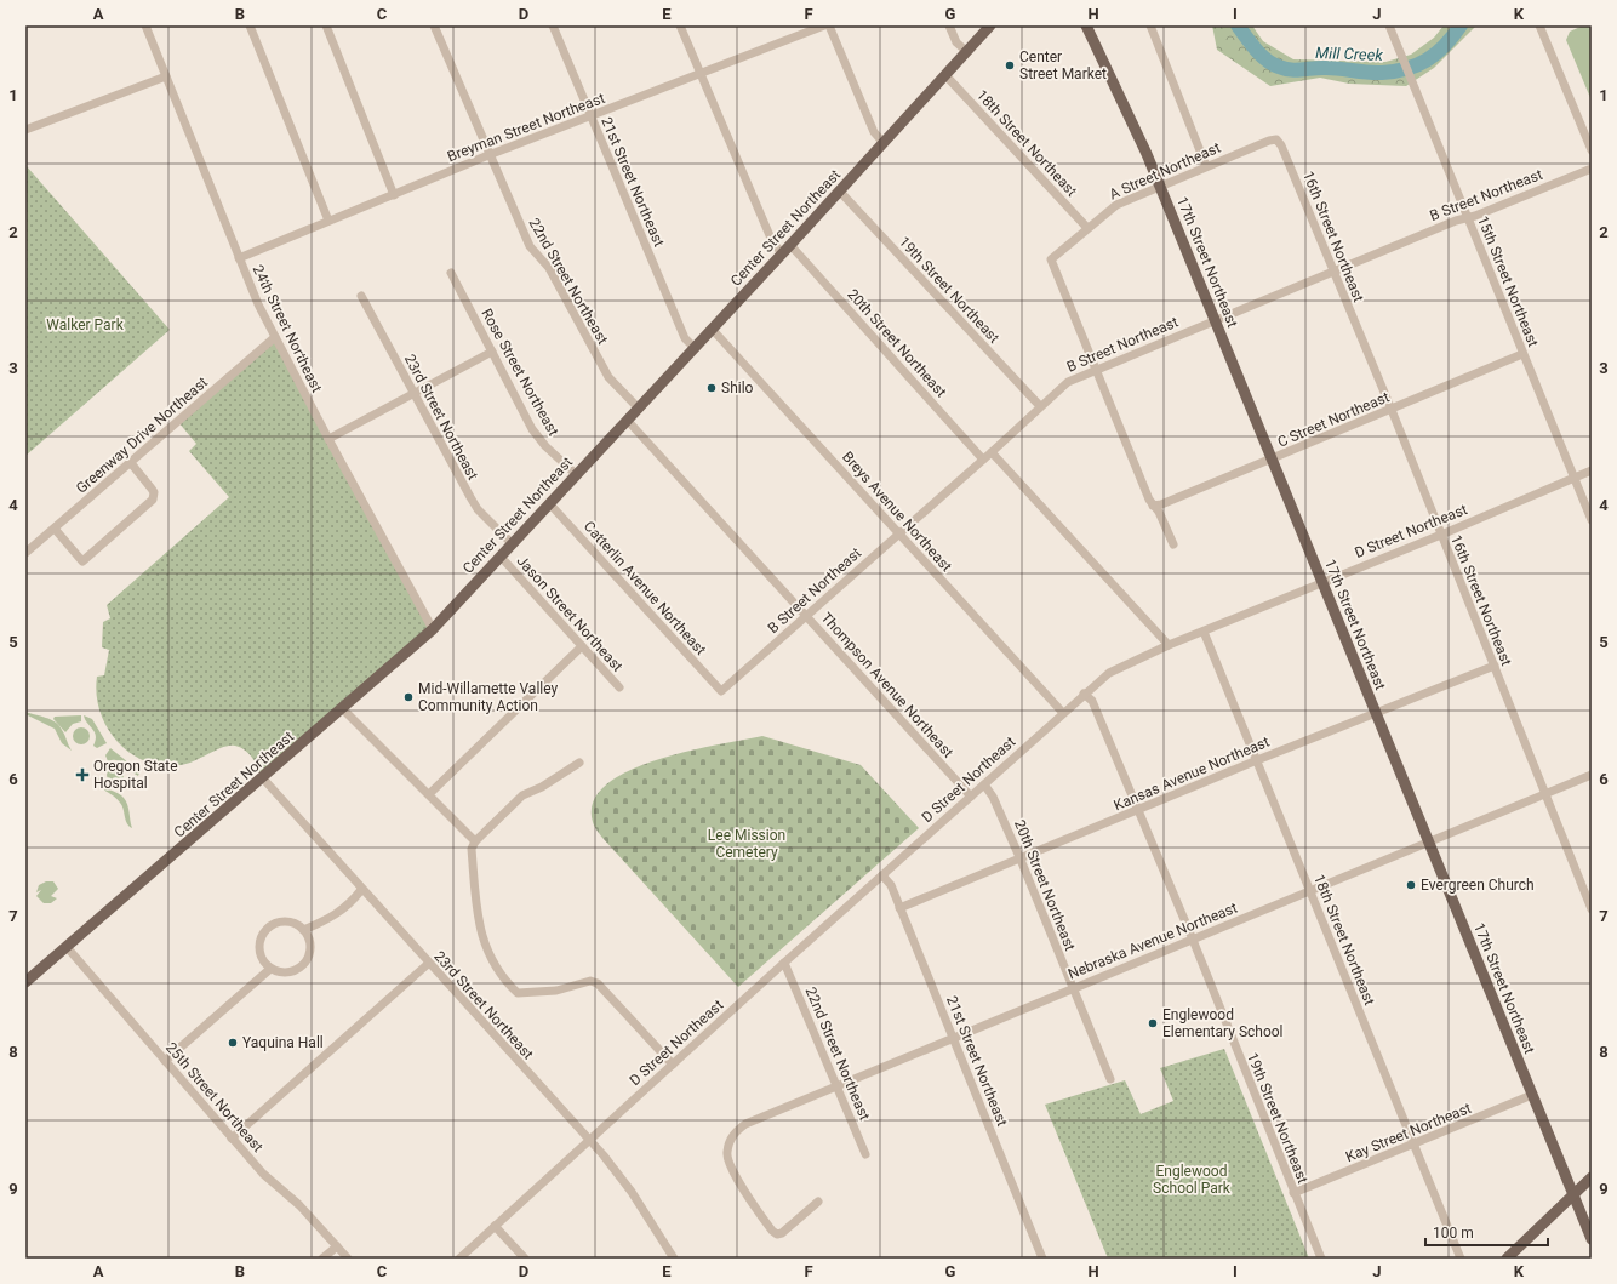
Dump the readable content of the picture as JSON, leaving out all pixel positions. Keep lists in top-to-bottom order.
{
  "streets": {
    "main road": ["Center Street Northeast", "17th Street Northeast"],
    "street": [
      "Breyman Street Northeast",
      "18th Street Northeast",
      "A Street Northeast",
      "21st Street Northeast",
      "B Street Northeast",
      "16th Street Northeast",
      "22nd Street Northeast",
      "15th Street Northeast",
      "19th Street Northeast",
      "24th Street Northeast",
      "20th Street Northeast",
      "Rose Street Northeast",
      "23rd Street Northeast",
      "C Street Northeast",
      "Greenway Drive Northeast",
      "Breys Avenue Northeast",
      "D Street Northeast",
      "Catterlin Avenue Northeast",
      "Jason Street Northeast",
      "Thompson Avenue Northeast",
      "Kansas Avenue Northeast",
      "Nebraska Avenue Northeast",
      "25th Street Northeast",
      "Kay Street Northeast"
    ]
  },
  "crossings": [
    ["Breyman Street Northeast", "21st Street Northeast"],
    ["Breyman Street Northeast", "22nd Street Northeast"],
    ["Breyman Street Northeast", "24th Street Northeast"],
    ["18th Street Northeast", "A Street Northeast"],
    ["18th Street Northeast", "Center Street Northeast"],
    ["18th Street Northeast", "D Street Northeast"],
    ["18th Street Northeast", "Kansas Avenue Northeast"],
    ["18th Street Northeast", "Nebraska Avenue Northeast"],
    ["18th Street Northeast", "Kay Street Northeast"],
    ["A Street Northeast", "B Street Northeast"],
    ["A Street Northeast", "16th Street Northeast"],
    ["A Street Northeast", "17th Street Northeast"],
    ["21st Street Northeast", "Center Street Northeast"],
    ["21st Street Northeast", "D Street Northeast"],
    ["21st Street Northeast", "Kansas Avenue Northeast"],
    ["21st Street Northeast", "Nebraska Avenue Northeast"],
    ["B Street Northeast", "16th Street Northeast"],
    ["B Street Northeast", "17th Street Northeast"],
    ["B Street Northeast", "15th Street Northeast"],
    ["B Street Northeast", "19th Street Northeast"],
    ["B Street Northeast", "20th Street Northeast"],
    ["B Street Northeast", "Breys Avenue Northeast"],
    ["B Street Northeast", "Catterlin Avenue Northeast"],
    ["B Street Northeast", "Thompson Avenue Northeast"],
    ["Center Street Northeast", "22nd Street Northeast"],
    ["Center Street Northeast", "19th Street Northeast"],
    ["Center Street Northeast", "24th Street Northeast"],
    ["Center Street Northeast", "20th Street Northeast"],
    ["Center Street Northeast", "Rose Street Northeast"],
    ["Center Street Northeast", "23rd Street Northeast"],
    ["Center Street Northeast", "Breys Avenue Northeast"],
    ["Center Street Northeast", "Catterlin Avenue Northeast"],
    ["Center Street Northeast", "Jason Street Northeast"],
    ["Center Street Northeast", "Thompson Avenue Northeast"],
    ["Center Street Northeast", "25th Street Northeast"],
    ["16th Street Northeast", "C Street Northeast"],
    ["16th Street Northeast", "D Street Northeast"],
    ["16th Street Northeast", "Kansas Avenue Northeast"],
    ["16th Street Northeast", "Nebraska Avenue Northeast"],
    ["17th Street Northeast", "C Street Northeast"],
    ["17th Street Northeast", "D Street Northeast"],
    ["17th Street Northeast", "Kansas Avenue Northeast"],
    ["17th Street Northeast", "Nebraska Avenue Northeast"],
    ["17th Street Northeast", "Kay Street Northeast"],
    ["22nd Street Northeast", "D Street Northeast"],
    ["22nd Street Northeast", "Nebraska Avenue Northeast"],
    ["15th Street Northeast", "C Street Northeast"],
    ["15th Street Northeast", "D Street Northeast"],
    ["19th Street Northeast", "D Street Northeast"],
    ["19th Street Northeast", "Kansas Avenue Northeast"],
    ["19th Street Northeast", "Nebraska Avenue Northeast"],
    ["19th Street Northeast", "Kay Street Northeast"],
    ["24th Street Northeast", "Greenway Drive Northeast"],
    ["20th Street Northeast", "D Street Northeast"],
    ["20th Street Northeast", "Kansas Avenue Northeast"],
    ["20th Street Northeast", "Nebraska Avenue Northeast"],
    ["23rd Street Northeast", "D Street Northeast"],
    ["Breys Avenue Northeast", "D Street Northeast"],
    ["D Street Northeast", "Thompson Avenue Northeast"]
  ],
  "water": ["Mill Creek"],
  "parks": ["Walker Park", "Lee Mission Cemetery", "Englewood School Park"],
  "places": {
    "other": [
      "Center Street Market",
      "Shilo",
      "Mid-Willamette Valley Community Action",
      "Evergreen Church",
      "Englewood Elementary School",
      "Yaquina Hall"
    ],
    "health": ["Oregon State Hospital"]
  },
  "scale_bar": "100 m",
  "grid": {
    "columns": [
      "A",
      "B",
      "C",
      "D",
      "E",
      "F",
      "G",
      "H",
      "I",
      "J",
      "K"
    ],
    "rows": [
      "1",
      "2",
      "3",
      "4",
      "5",
      "6",
      "7",
      "8",
      "9"
    ]
  }
}
